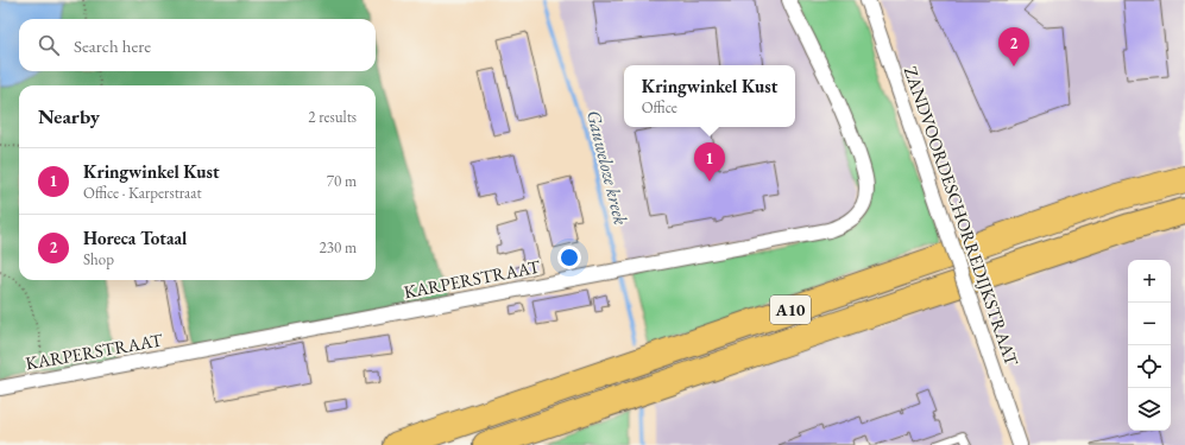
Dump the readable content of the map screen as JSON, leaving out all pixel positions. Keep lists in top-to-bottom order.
{
  "streets": {
    "highway": ["A10"],
    "street": ["ZANDVOORDESCHORREDIJKSTRAAT", "KARPERSTRAAT"]
  },
  "water": ["Gauweloze kreek"],
  "page": {
    "search": "Search here",
    "pins": ["2", "1"],
    "popup": ["Kringwinkel Kust", "Office"],
    "heading": ["Nearby", "2 results"],
    "list": [
      {
        "mark": "1",
        "name": "Kringwinkel Kust",
        "note": "Office · Karperstraat",
        "value": "70 m"
      },
      {
        "mark": "2",
        "name": "Horeca Totaal",
        "note": "Shop",
        "value": "230 m"
      }
    ],
    "map_buttons": ["+", "−"]
  }
}
